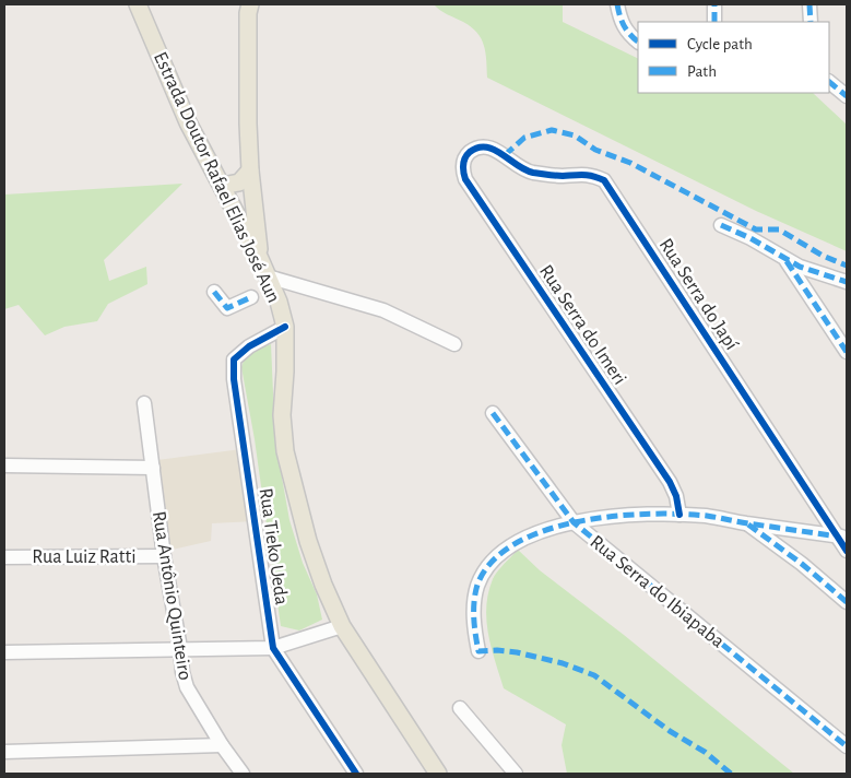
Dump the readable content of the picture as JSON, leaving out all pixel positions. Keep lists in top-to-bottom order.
{
  "streets": {
    "main road": ["Estrada Doutor Rafael Elias José Aun"],
    "street": [
      "Rua Serra do Japí",
      "Rua Serra do Imeri",
      "Rua Tieko Ueda",
      "Rua Luiz Ratti",
      "Rua Serra do Ibiapaba",
      "Rua Antônio Quinteiro"
    ]
  },
  "crossings": [
    ["Estrada Doutor Rafael Elias José Aun", "Rua Tieko Ueda"],
    ["Rua Serra do Japí", "Rua Serra do Imeri"],
    ["Rua Luiz Ratti", "Rua Antônio Quinteiro"]
  ],
  "legend": ["Cycle path", "Path"]
}
